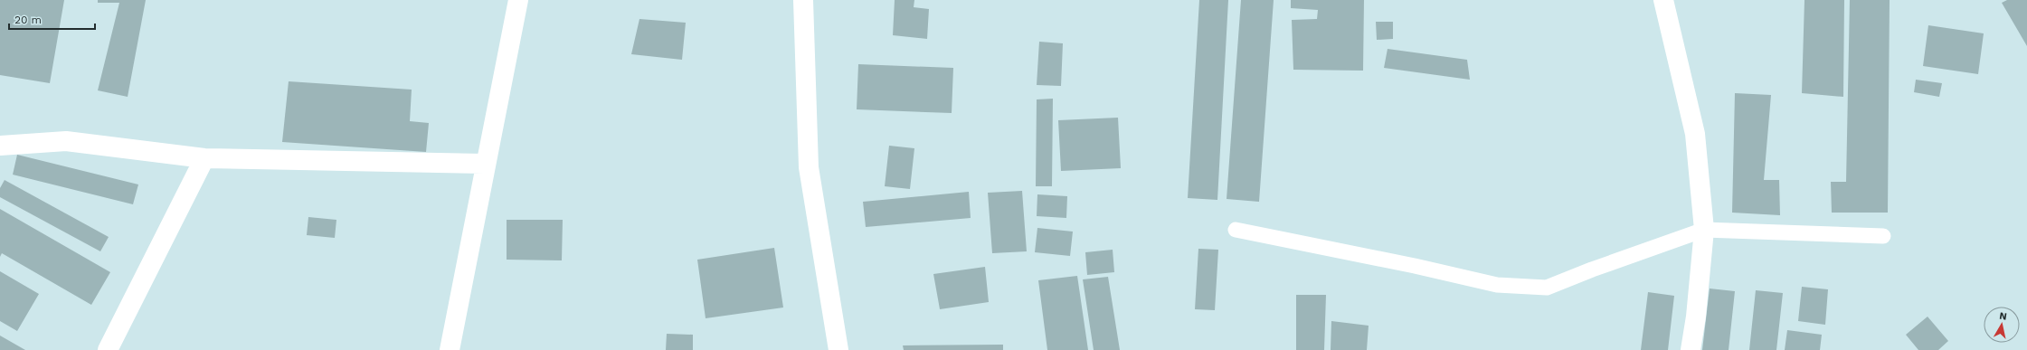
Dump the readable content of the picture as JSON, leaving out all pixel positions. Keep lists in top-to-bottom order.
{
  "scale_bar": "20 m",
  "north": "top"
}
